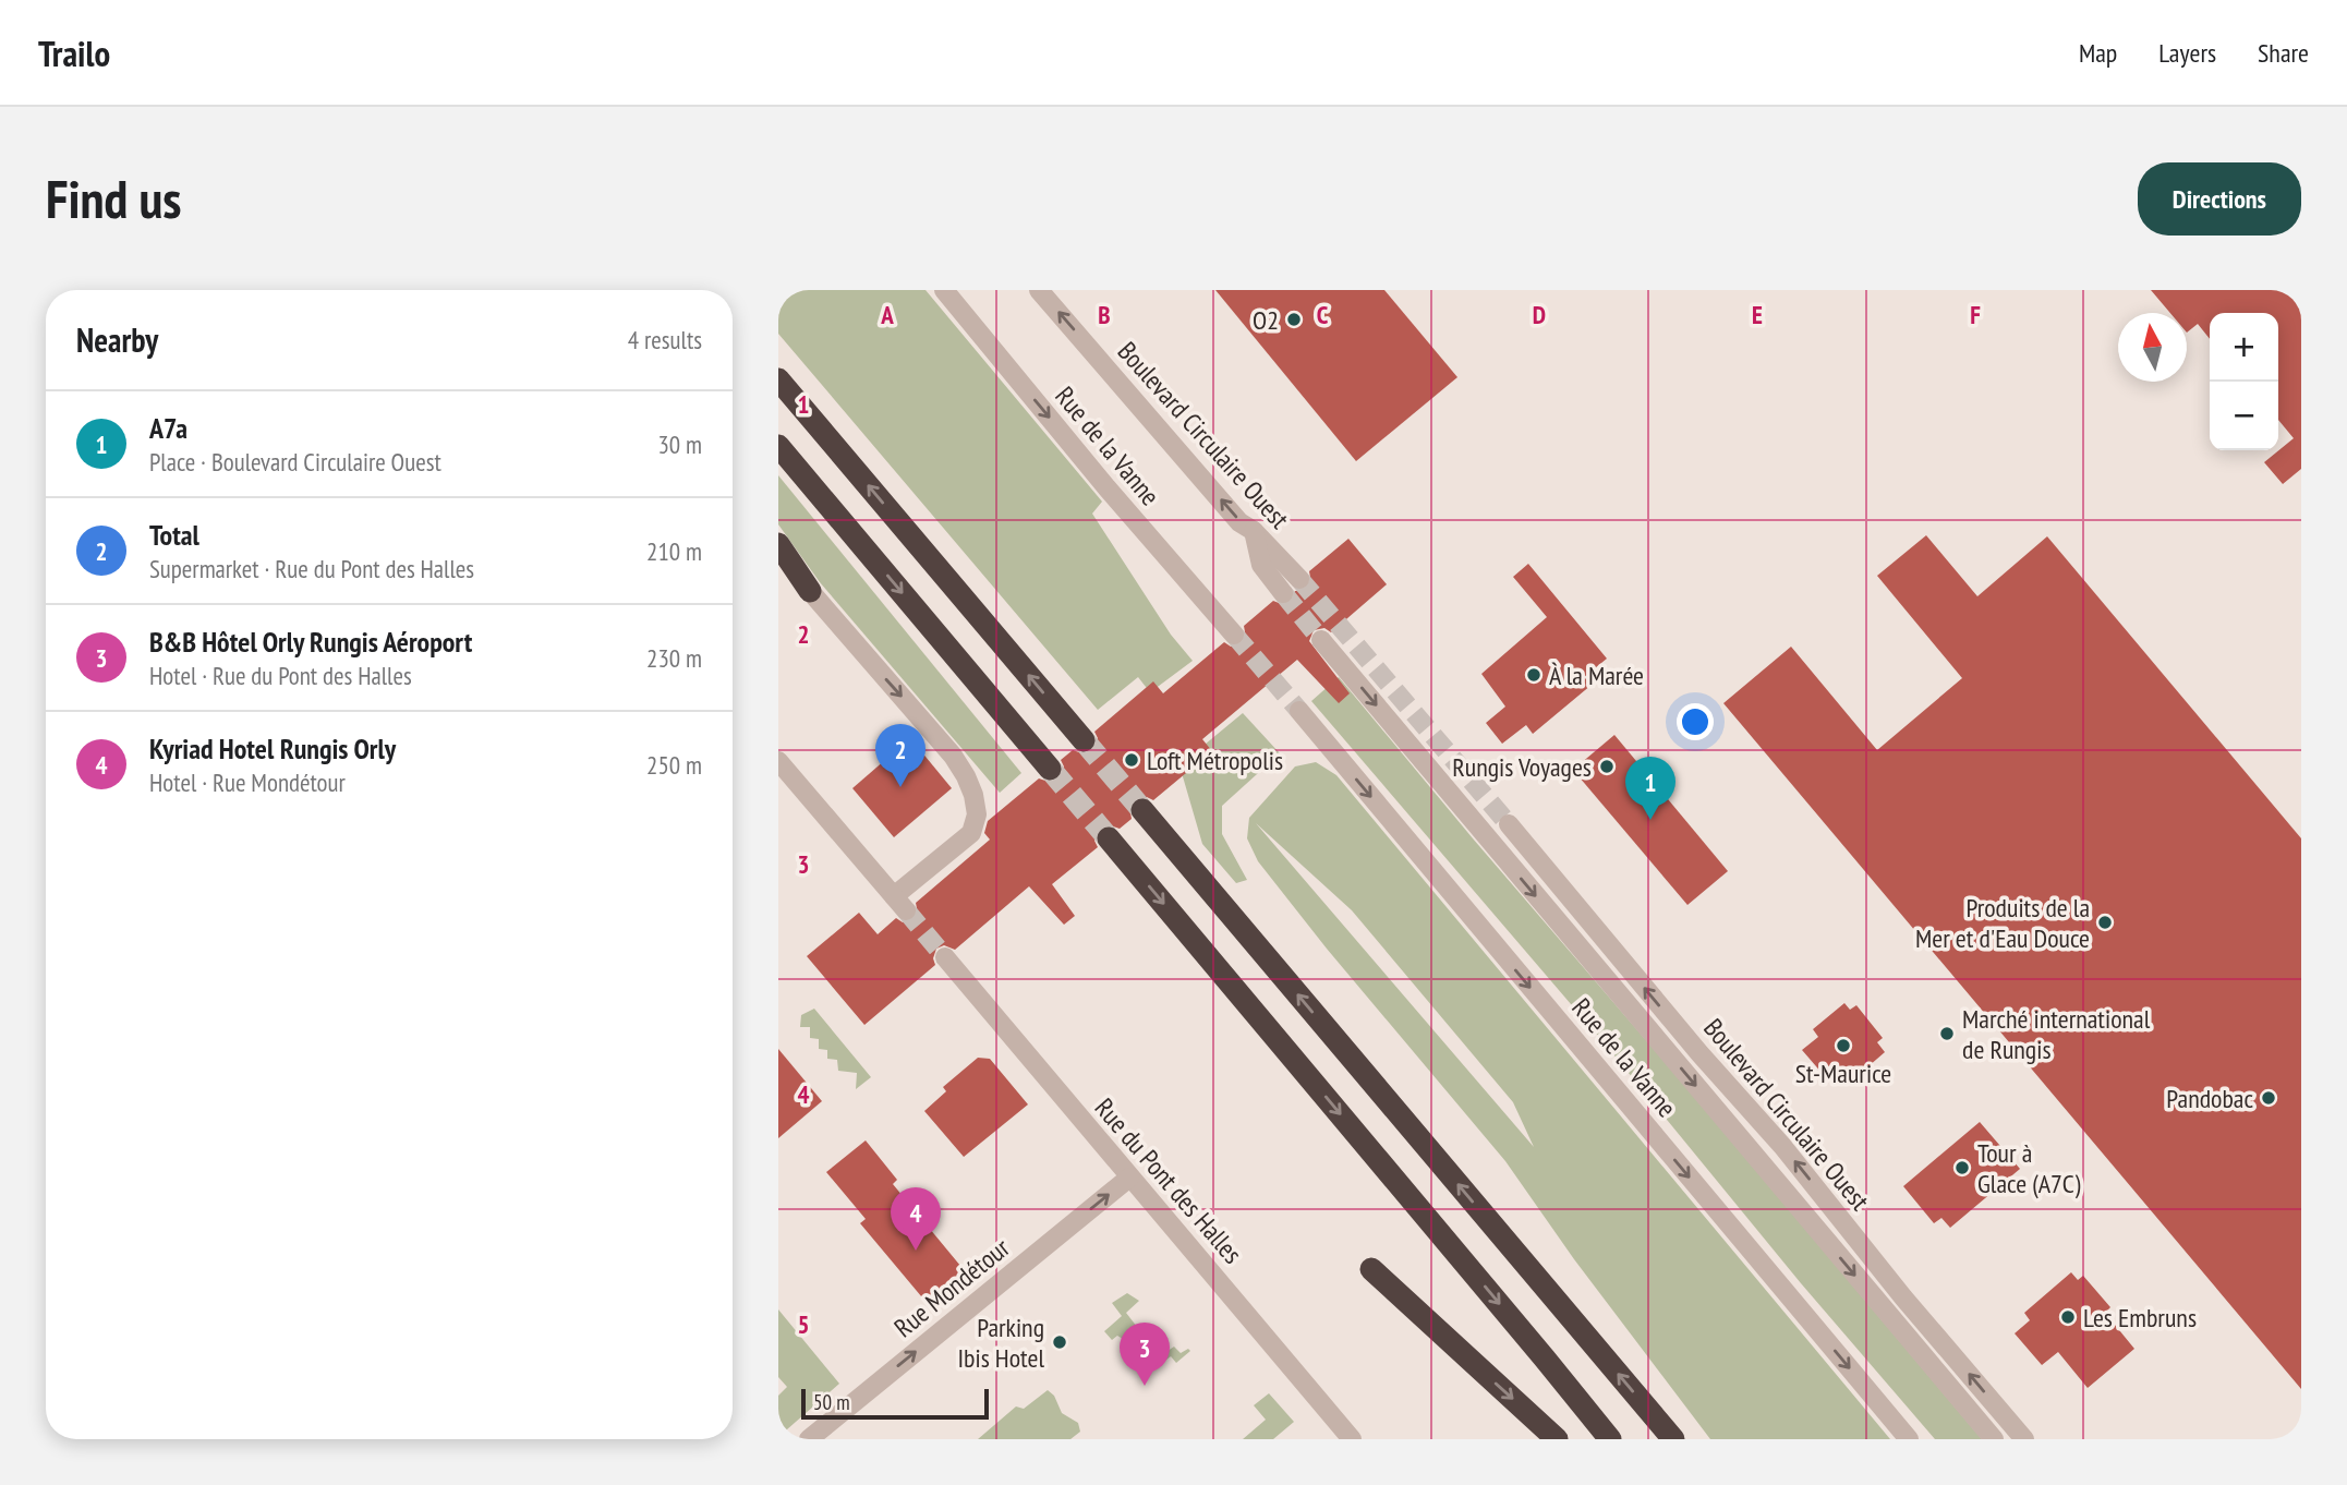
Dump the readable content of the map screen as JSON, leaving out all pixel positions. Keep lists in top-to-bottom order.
{
  "streets": {
    "street": [
      "Boulevard Circulaire Ouest",
      "Rue de la Vanne",
      "Rue du Pont des Halles",
      "Rue Mondétour"
    ]
  },
  "crossings": [
    ["Rue du Pont des Halles", "Rue Mondétour"]
  ],
  "one_way": ["Rue Mondétour"],
  "places": [
    "O2",
    "À la Marée",
    "Loft Métropolis",
    "Rungis Voyages",
    "Produits de la Mer et d'Eau Douce",
    "Marché international de Rungis",
    "St-Maurice",
    "Pandobac",
    "Tour à Glace (A7C)",
    "Les Embruns",
    "Parking Ibis Hotel"
  ],
  "scale_bar": "50 m",
  "north": "top",
  "page": {
    "header": "Trailo",
    "nav": ["Map", "Layers", "Share"],
    "buttons": "Directions",
    "title": "Find us",
    "heading": ["Nearby", "4 results"],
    "map_buttons": ["+", "−"],
    "list": [
      {
        "mark": "1",
        "name": "A7a",
        "note": "Place · Boulevard Circulaire Ouest",
        "value": "30 m"
      },
      {
        "mark": "2",
        "name": "Total",
        "note": "Supermarket · Rue du Pont des Halles",
        "value": "210 m"
      },
      {
        "mark": "3",
        "name": "B&B Hôtel Orly Rungis Aéroport",
        "note": "Hotel · Rue du Pont des Halles",
        "value": "230 m"
      },
      {
        "mark": "4",
        "name": "Kyriad Hotel Rungis Orly",
        "note": "Hotel · Rue Mondétour",
        "value": "250 m"
      }
    ],
    "pins": [
      "2",
      "1",
      "4",
      "3"
    ],
    "scale": "50 m"
  },
  "grid": {
    "columns": [
      "A",
      "B",
      "C",
      "D",
      "E",
      "F"
    ],
    "rows": [
      "1",
      "2",
      "3",
      "4",
      "5"
    ]
  }
}
